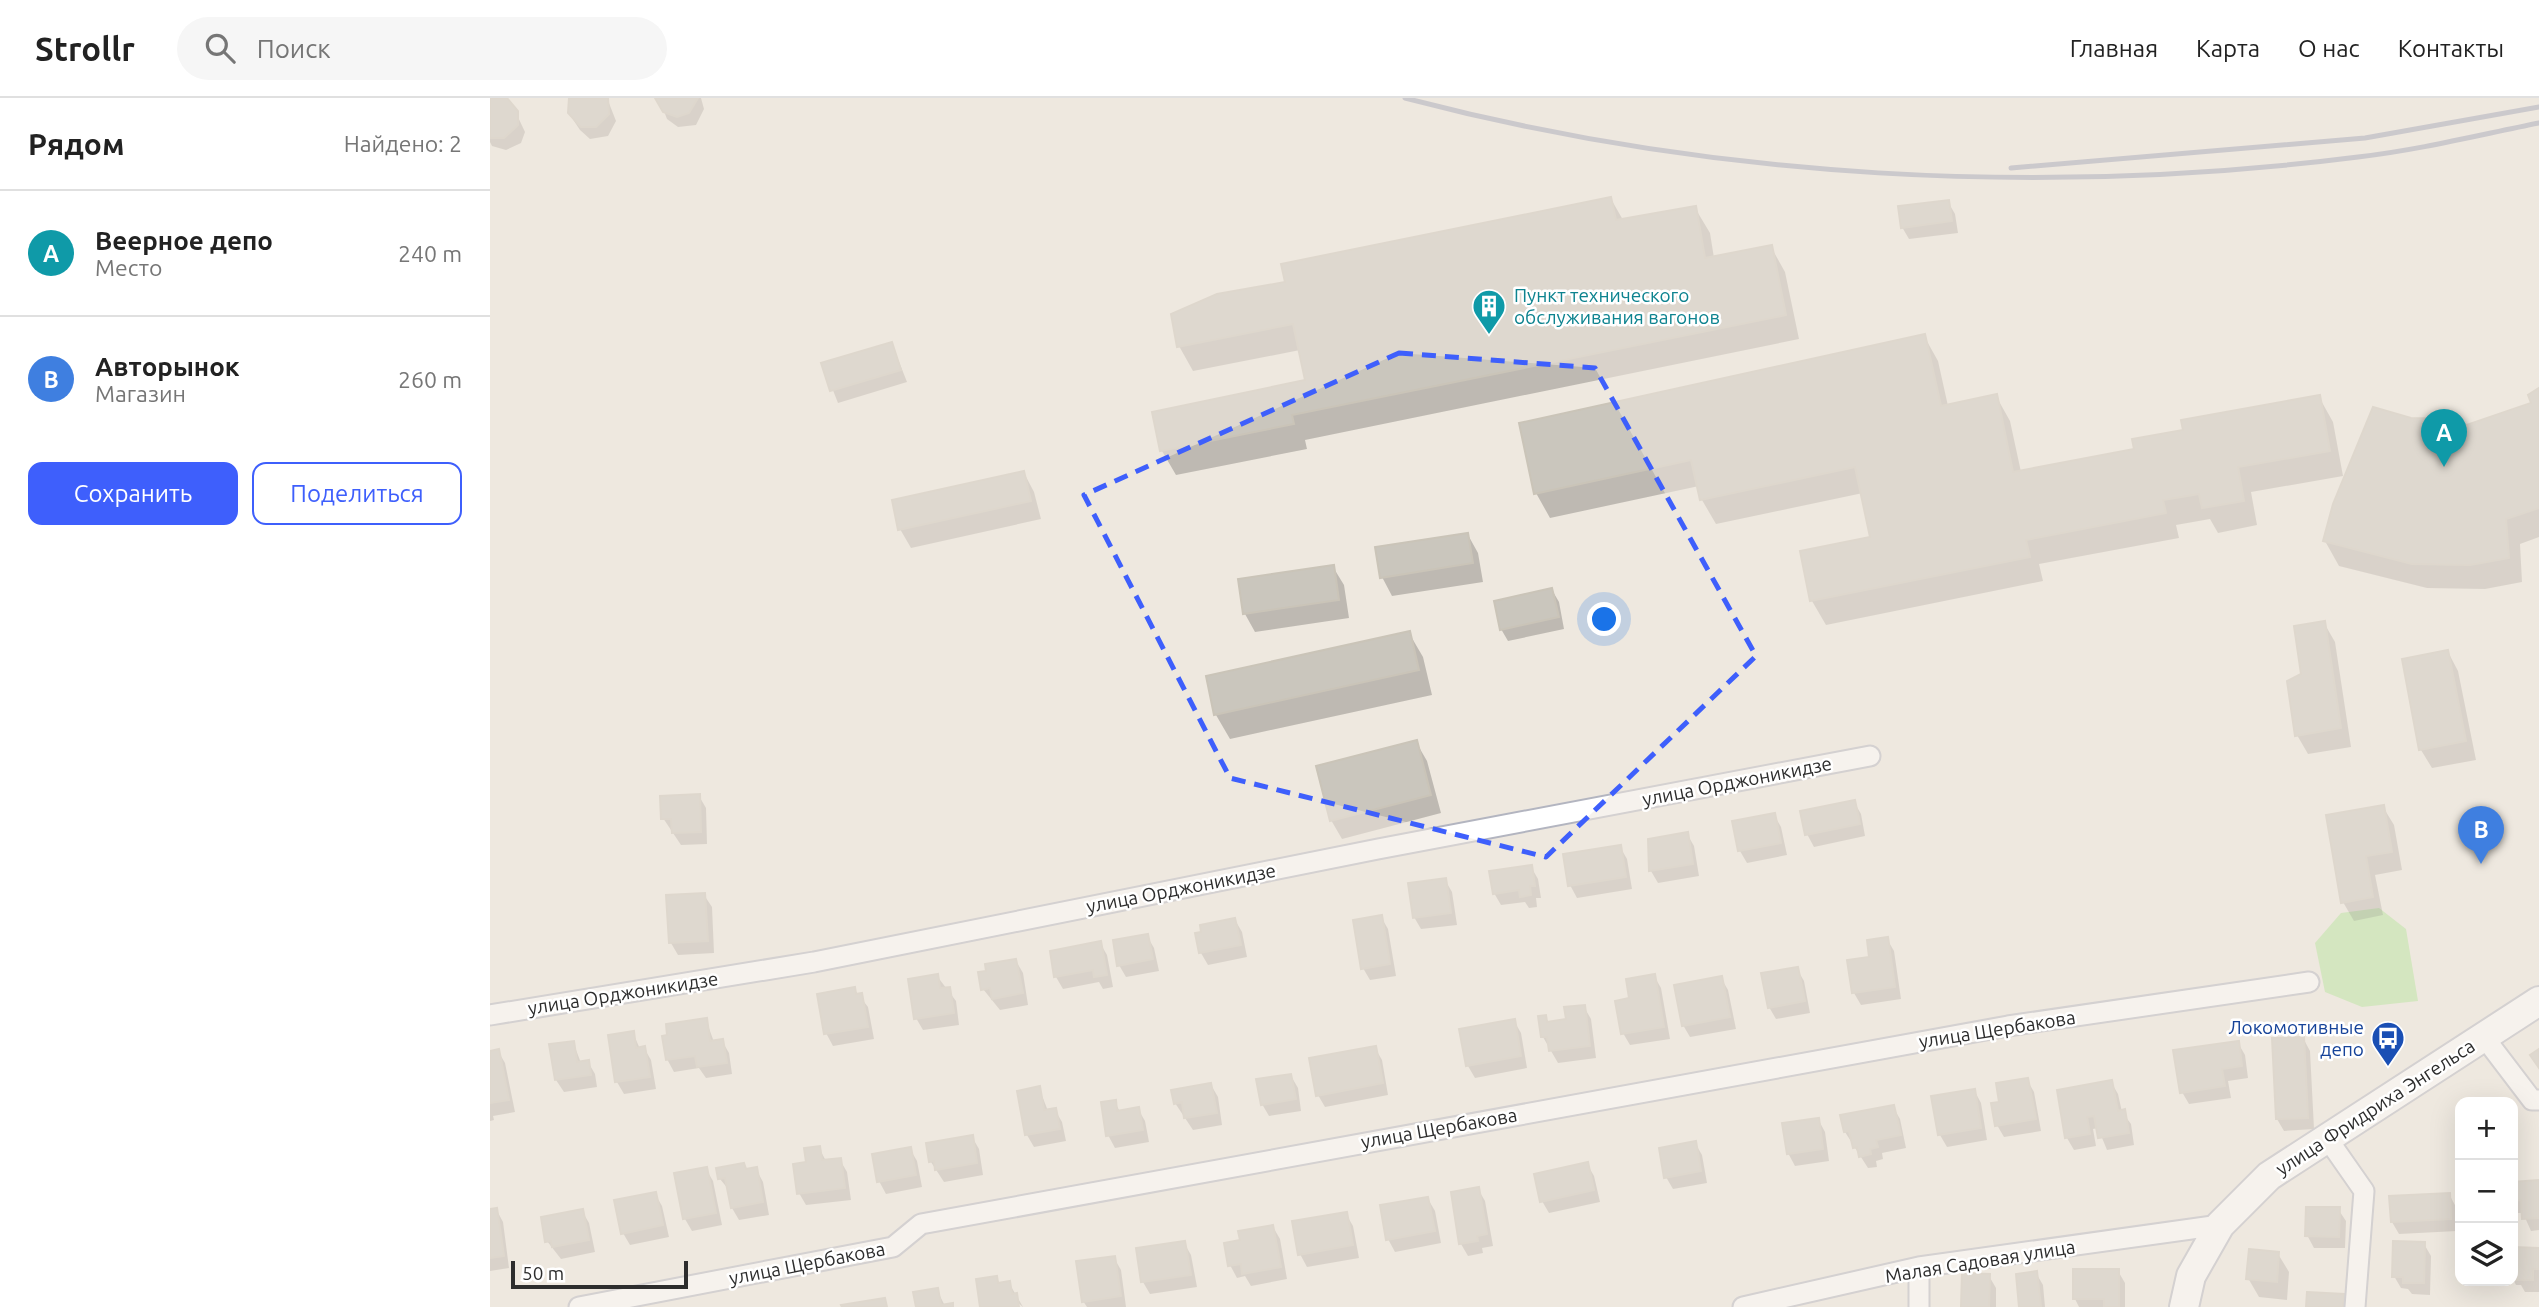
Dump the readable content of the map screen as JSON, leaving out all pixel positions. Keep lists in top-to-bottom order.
{
  "streets": {
    "main road": ["улица Фридриха Энгельса"],
    "street": ["улица Орджоникидзе", "улица Щербакова", "Малая Садовая улица"]
  },
  "crossings": [
    ["улица Фридриха Энгельса", "Малая Садовая улица"]
  ],
  "places": {
    "building": ["Пункт технического обслуживания вагонов"],
    "bus stop": ["Локомотивные депо"]
  },
  "scale_bar": "50 m",
  "page": {
    "header": "Strollr",
    "search": "Поиск",
    "nav": [
      "Главная",
      "Карта",
      "О нас",
      "Контакты"
    ],
    "heading": ["Рядом", "Найдено: 2"],
    "list": [
      {
        "mark": "A",
        "name": "Веерное депо",
        "note": "Место",
        "value": "240 m"
      },
      {
        "mark": "B",
        "name": "Авторынок",
        "note": "Магазин",
        "value": "260 m"
      }
    ],
    "pins": ["A", "B"],
    "buttons": ["Сохранить", "Поделиться"],
    "map_buttons": ["+", "−"],
    "scale": "50 m"
  }
}
